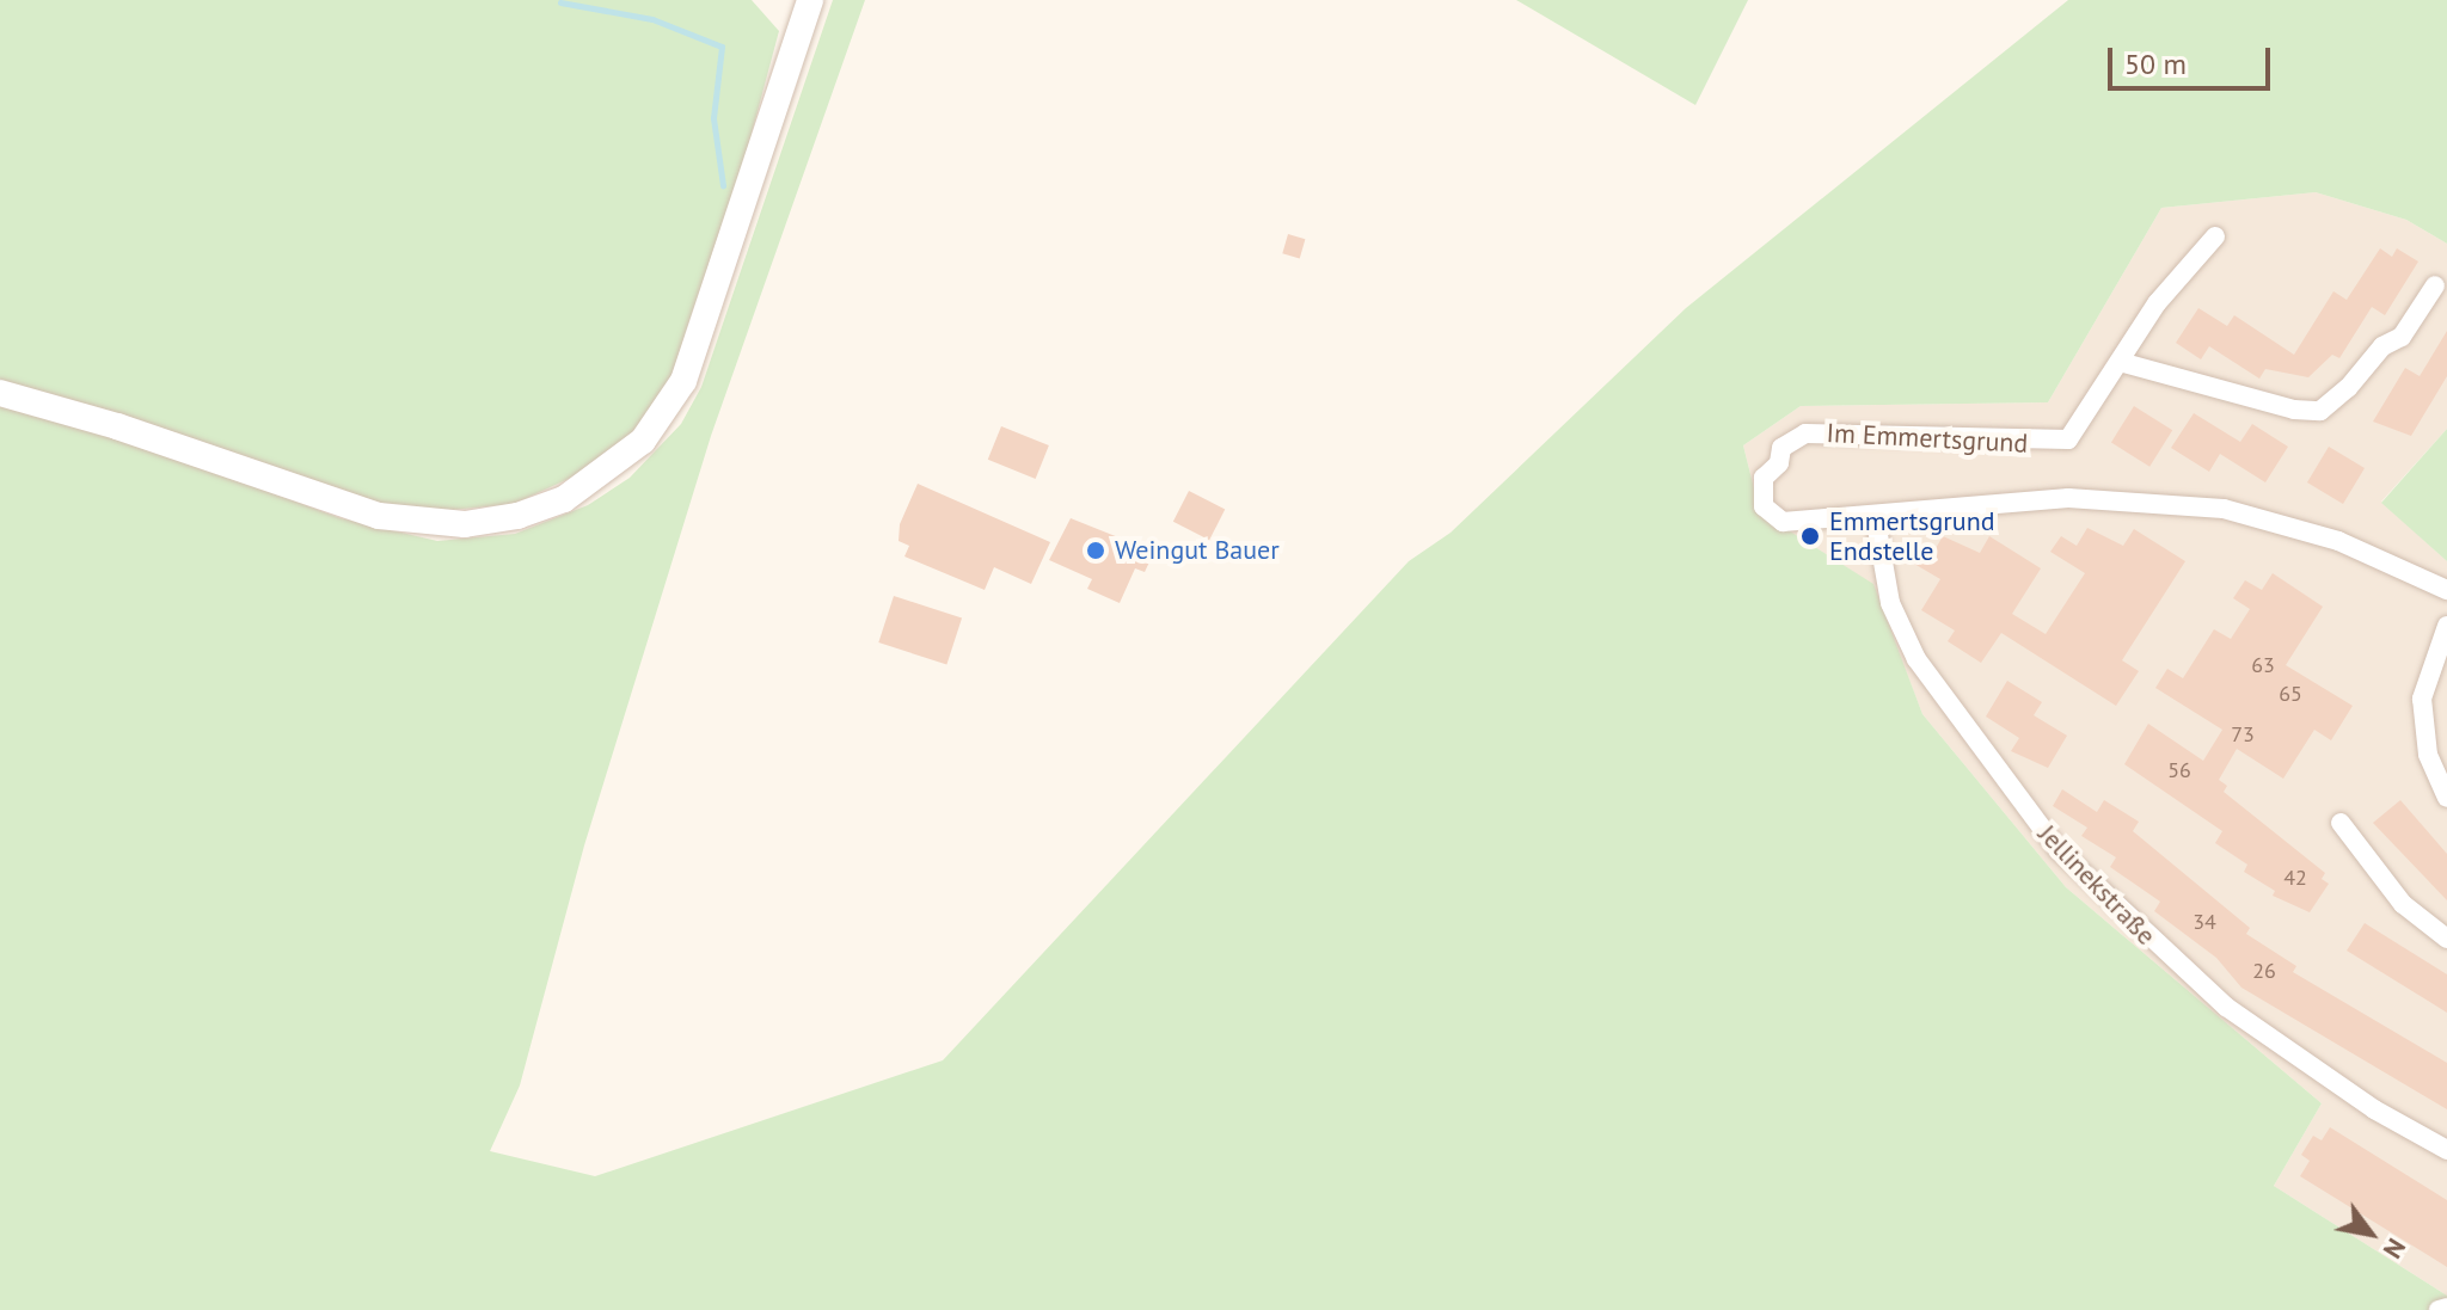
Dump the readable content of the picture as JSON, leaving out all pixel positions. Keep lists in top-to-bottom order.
{
  "streets": {
    "street": ["Im Emmertsgrund", "Jellinekstraße"]
  },
  "crossings": [
    ["Im Emmertsgrund", "Jellinekstraße"]
  ],
  "places": ["Emmertsgrund Endstelle", "Weingut Bauer"],
  "house_numbers": [
    "63",
    "65",
    "73",
    "56",
    "42",
    "34",
    "26"
  ],
  "scale_bar": "50 m",
  "north": "bottom right"
}
